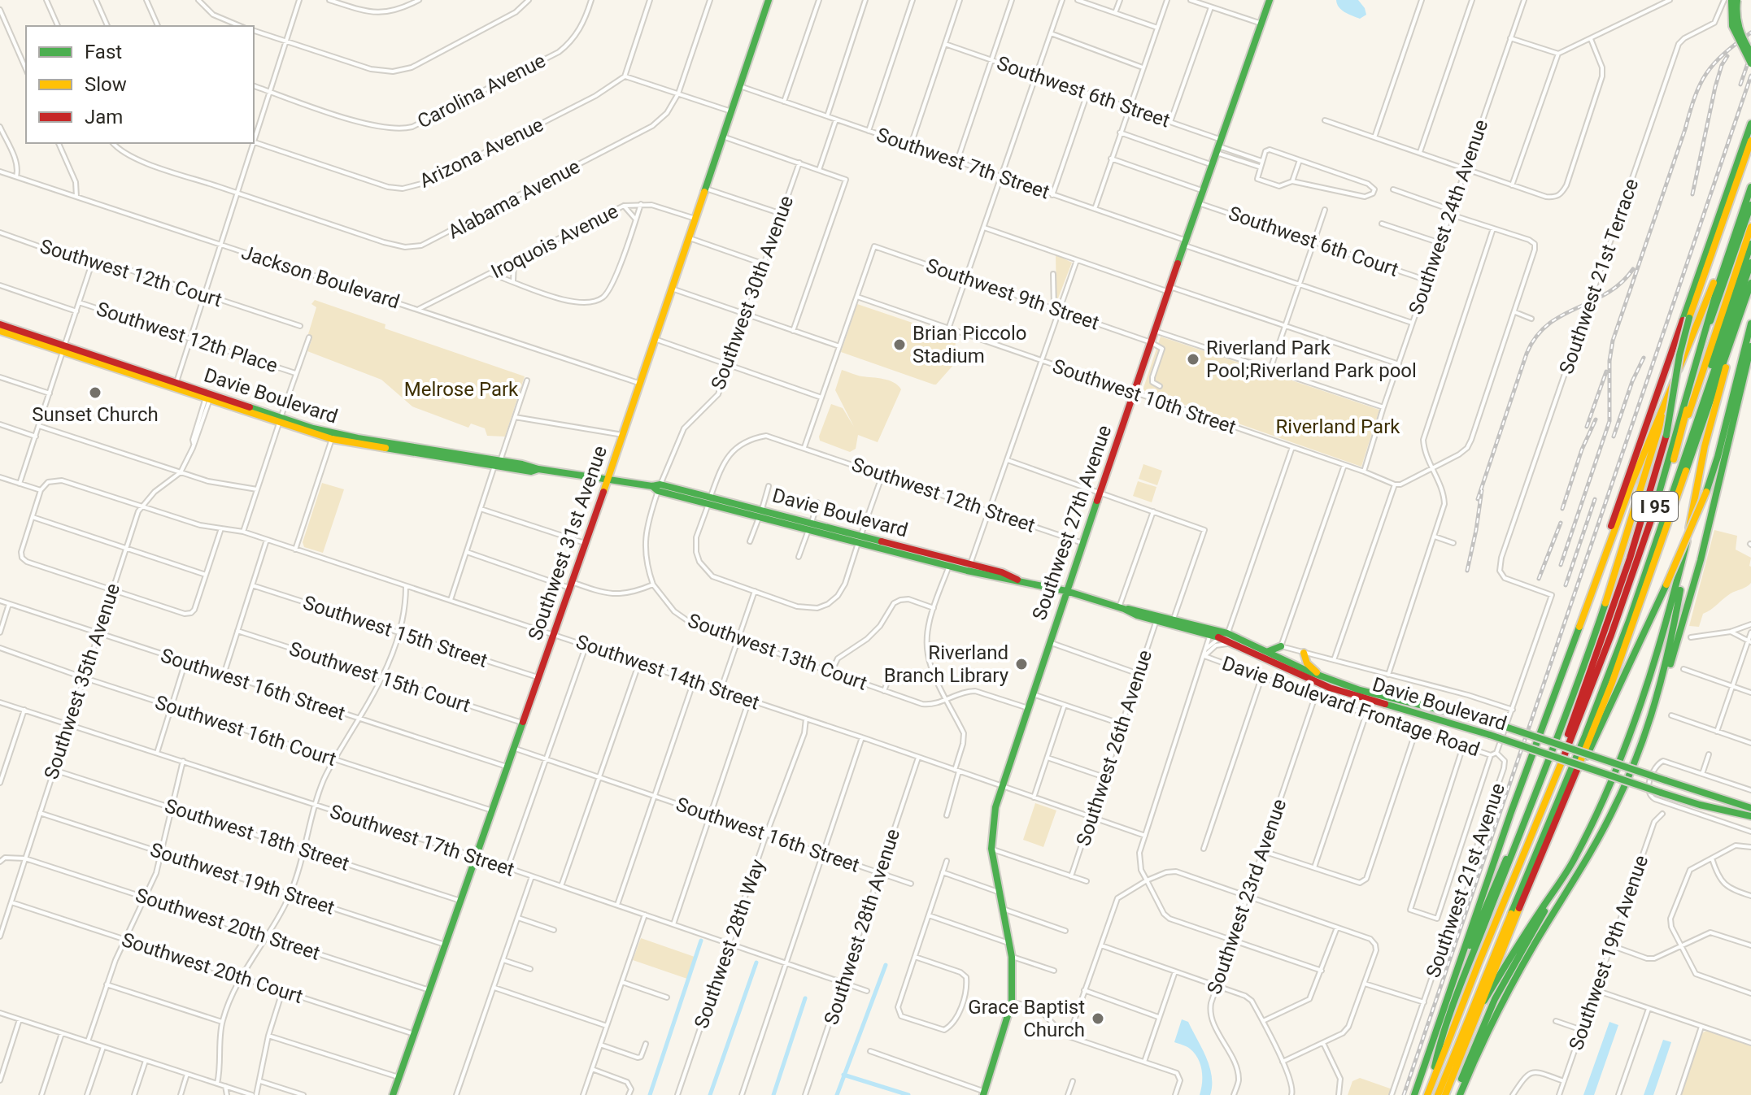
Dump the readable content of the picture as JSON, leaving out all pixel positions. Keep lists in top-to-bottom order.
{
  "streets": {
    "main road": [
      "Davie Boulevard",
      "I 95",
      "Southwest 27th Avenue",
      "Southwest 31st Avenue"
    ],
    "street": [
      "Carolina Avenue",
      "Southwest 6th Street",
      "Arizona Avenue",
      "Southwest 7th Street",
      "Alabama Avenue",
      "Southwest 24th Avenue",
      "Iroquois Avenue",
      "Southwest 6th Court",
      "Southwest 12th Court",
      "Southwest 21st Terrace",
      "Jackson Boulevard",
      "Southwest 30th Avenue",
      "Southwest 9th Street",
      "Southwest 12th Place",
      "Southwest 10th Street",
      "Southwest 12th Street",
      "Southwest 15th Street",
      "Southwest 13th Court",
      "Southwest 14th Street",
      "Southwest 15th Court",
      "Southwest 35th Avenue",
      "Southwest 16th Street",
      "Davie Boulevard Frontage Road",
      "Southwest 16th Court",
      "Southwest 26th Avenue",
      "Southwest 18th Street",
      "Southwest 17th Street",
      "Southwest 19th Street",
      "Southwest 21st Avenue",
      "Southwest 23rd Avenue",
      "Southwest 20th Street",
      "Southwest 28th Avenue",
      "Southwest 28th Way",
      "Southwest 19th Avenue",
      "Southwest 20th Court"
    ]
  },
  "crossings": [
    ["Southwest 6th Street", "Southwest 27th Avenue"],
    ["Southwest 7th Street", "Southwest 24th Avenue"],
    ["Southwest 7th Street", "Southwest 27th Avenue"],
    ["Southwest 7th Street", "Southwest 31st Avenue"],
    ["Southwest 24th Avenue", "Southwest 6th Court"],
    ["Southwest 24th Avenue", "Southwest 10th Street"],
    ["Iroquois Avenue", "Jackson Boulevard"],
    ["Iroquois Avenue", "Southwest 31st Avenue"],
    ["Southwest 6th Court", "Southwest 27th Avenue"],
    ["Southwest 21st Terrace", "Southwest 21st Avenue"],
    ["Jackson Boulevard", "Southwest 31st Avenue"],
    ["Southwest 30th Avenue", "Davie Boulevard"],
    ["Southwest 30th Avenue", "Southwest 13th Court"],
    ["Southwest 9th Street", "Southwest 10th Street"],
    ["Southwest 9th Street", "Southwest 27th Avenue"],
    ["Davie Boulevard", "Southwest 12th Street"],
    ["Davie Boulevard", "Southwest 27th Avenue"],
    ["Davie Boulevard", "Southwest 31st Avenue"],
    ["Davie Boulevard", "Southwest 35th Avenue"],
    ["Davie Boulevard", "Southwest 26th Avenue"],
    ["Southwest 10th Street", "Southwest 27th Avenue"],
    ["Southwest 12th Street", "Southwest 27th Avenue"],
    ["Southwest 27th Avenue", "Southwest 13th Court"],
    ["Southwest 27th Avenue", "Southwest 14th Street"],
    ["Southwest 31st Avenue", "Southwest 15th Street"],
    ["Southwest 31st Avenue", "Southwest 14th Street"],
    ["Southwest 31st Avenue", "Southwest 15th Court"],
    ["Southwest 31st Avenue", "Southwest 16th Street"],
    ["Southwest 31st Avenue", "Southwest 16th Court"],
    ["Southwest 31st Avenue", "Southwest 18th Street"],
    ["Southwest 31st Avenue", "Southwest 17th Street"],
    ["Southwest 31st Avenue", "Southwest 19th Street"],
    ["Southwest 31st Avenue", "Southwest 20th Street"],
    ["Southwest 31st Avenue", "Southwest 20th Court"],
    ["Southwest 14th Street", "Southwest 35th Avenue"],
    ["Southwest 14th Street", "Southwest 26th Avenue"],
    ["Southwest 14th Street", "Southwest 28th Avenue"],
    ["Southwest 14th Street", "Southwest 28th Way"],
    ["Southwest 35th Avenue", "Southwest 16th Street"],
    ["Southwest 35th Avenue", "Southwest 16th Court"],
    ["Southwest 35th Avenue", "Southwest 18th Street"],
    ["Southwest 35th Avenue", "Southwest 17th Street"],
    ["Southwest 35th Avenue", "Southwest 19th Street"],
    ["Southwest 35th Avenue", "Southwest 20th Street"],
    ["Southwest 35th Avenue", "Southwest 20th Court"],
    ["Southwest 16th Street", "Southwest 28th Avenue"],
    ["Southwest 16th Street", "Southwest 28th Way"],
    ["Davie Boulevard Frontage Road", "Southwest 21st Avenue"],
    ["Davie Boulevard Frontage Road", "Southwest 23rd Avenue"],
    ["Southwest 17th Street", "Southwest 28th Avenue"],
    ["Southwest 17th Street", "Southwest 28th Way"]
  ],
  "parks": ["Melrose Park", "Riverland Park"],
  "places": [
    "Brian Piccolo Stadium",
    "Riverland Park Pool;Riverland Park pool",
    "Sunset Church",
    "Riverland Branch Library",
    "Grace Baptist Church"
  ],
  "legend": ["Fast", "Slow", "Jam"]
}
